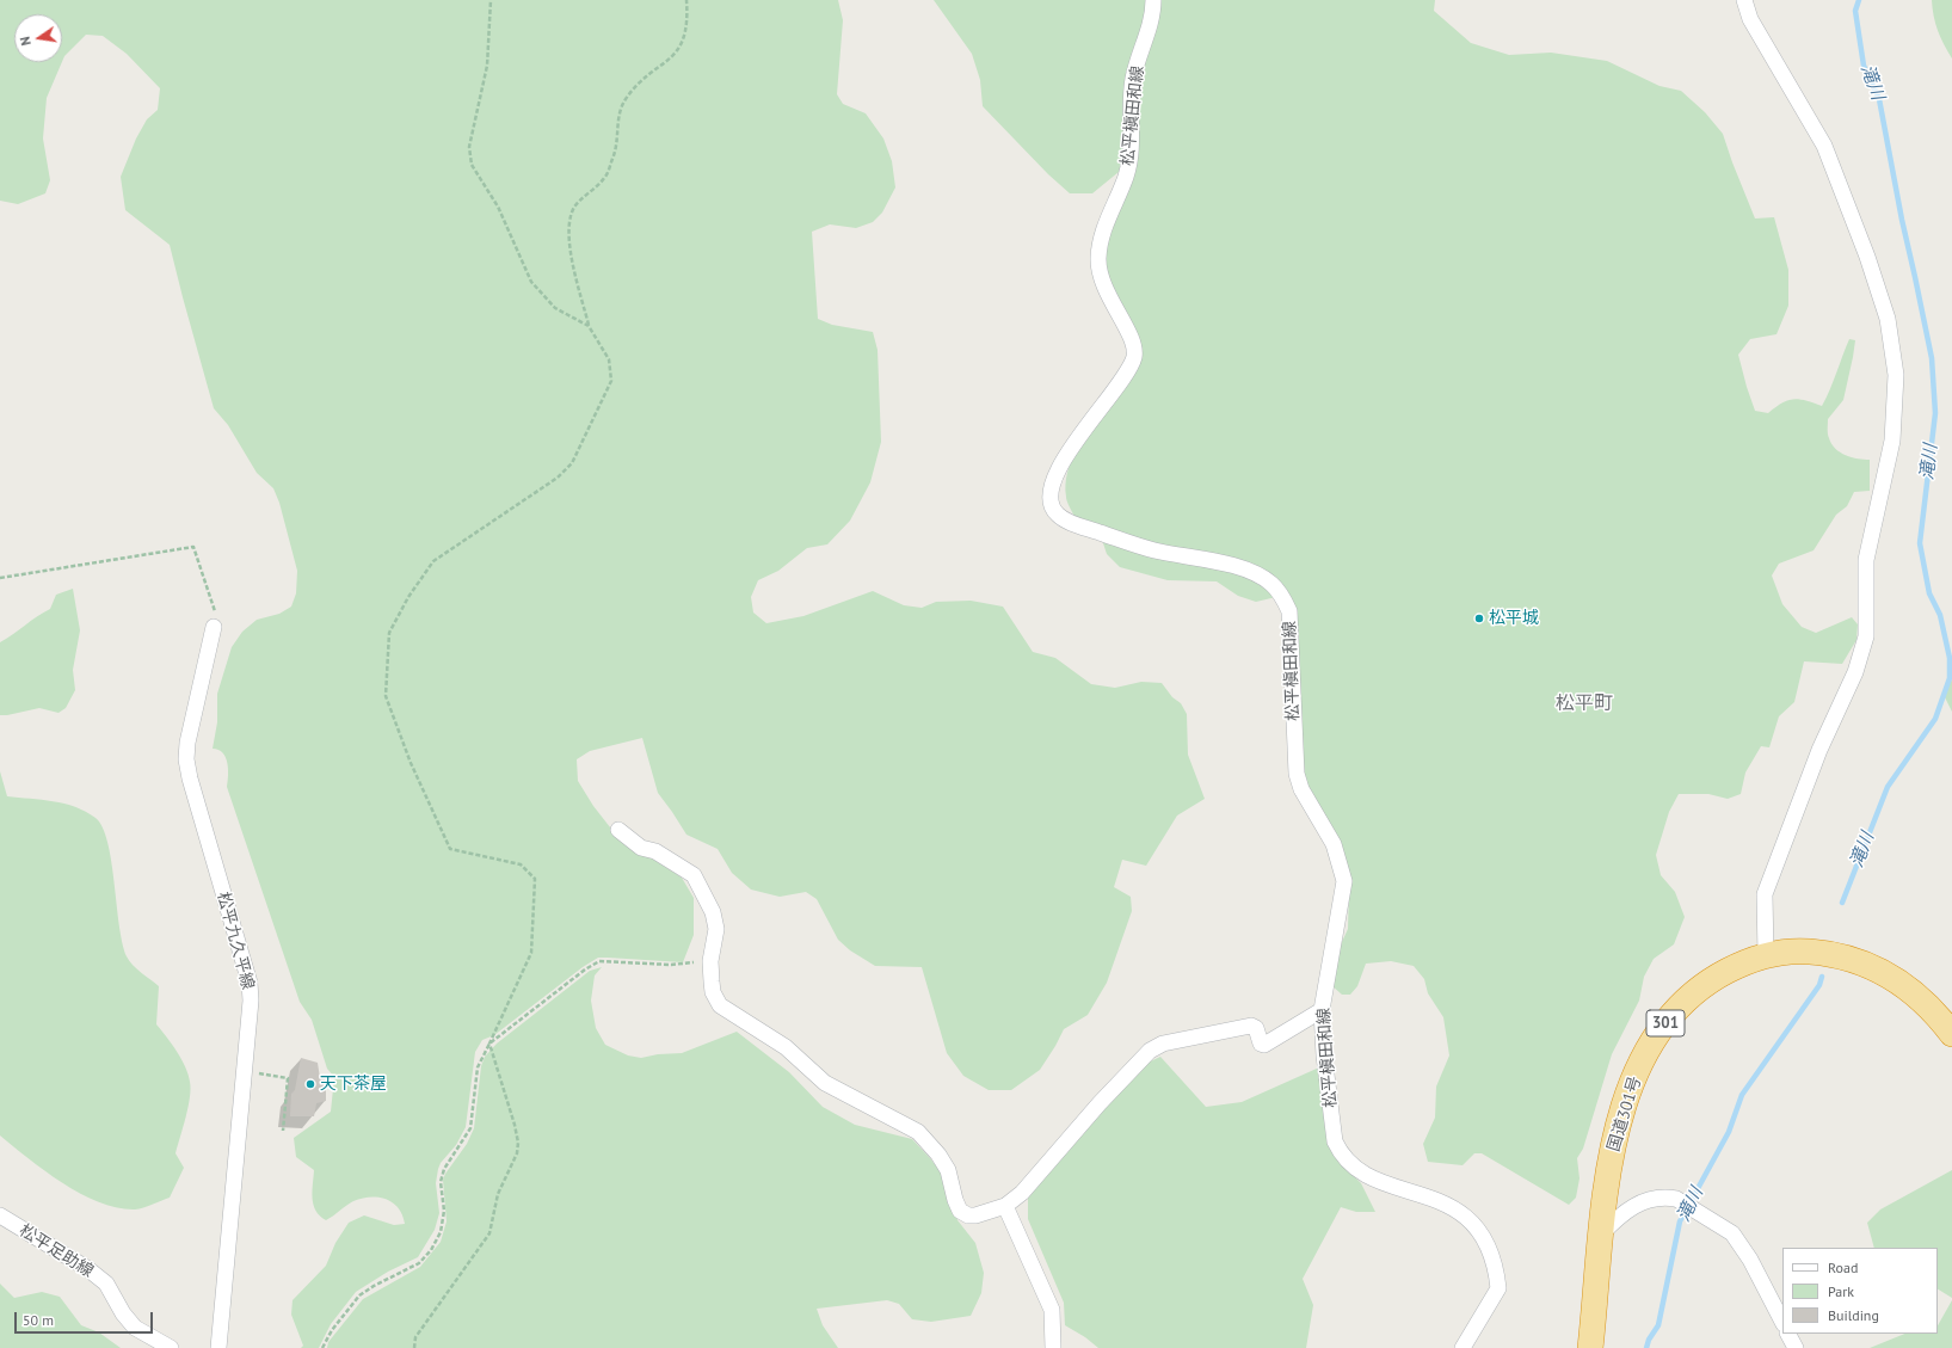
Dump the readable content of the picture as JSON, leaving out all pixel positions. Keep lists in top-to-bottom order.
{
  "streets": {
    "highway": ["301", "国道301号"],
    "street": ["松平槇田和線", "松平九久平線", "松平足助線"]
  },
  "districts": ["松平町"],
  "water": ["滝川"],
  "places": ["松平城", "天下茶屋"],
  "legend": ["Road", "Park", "Building"],
  "scale_bar": "50 m",
  "north": "left"
}
